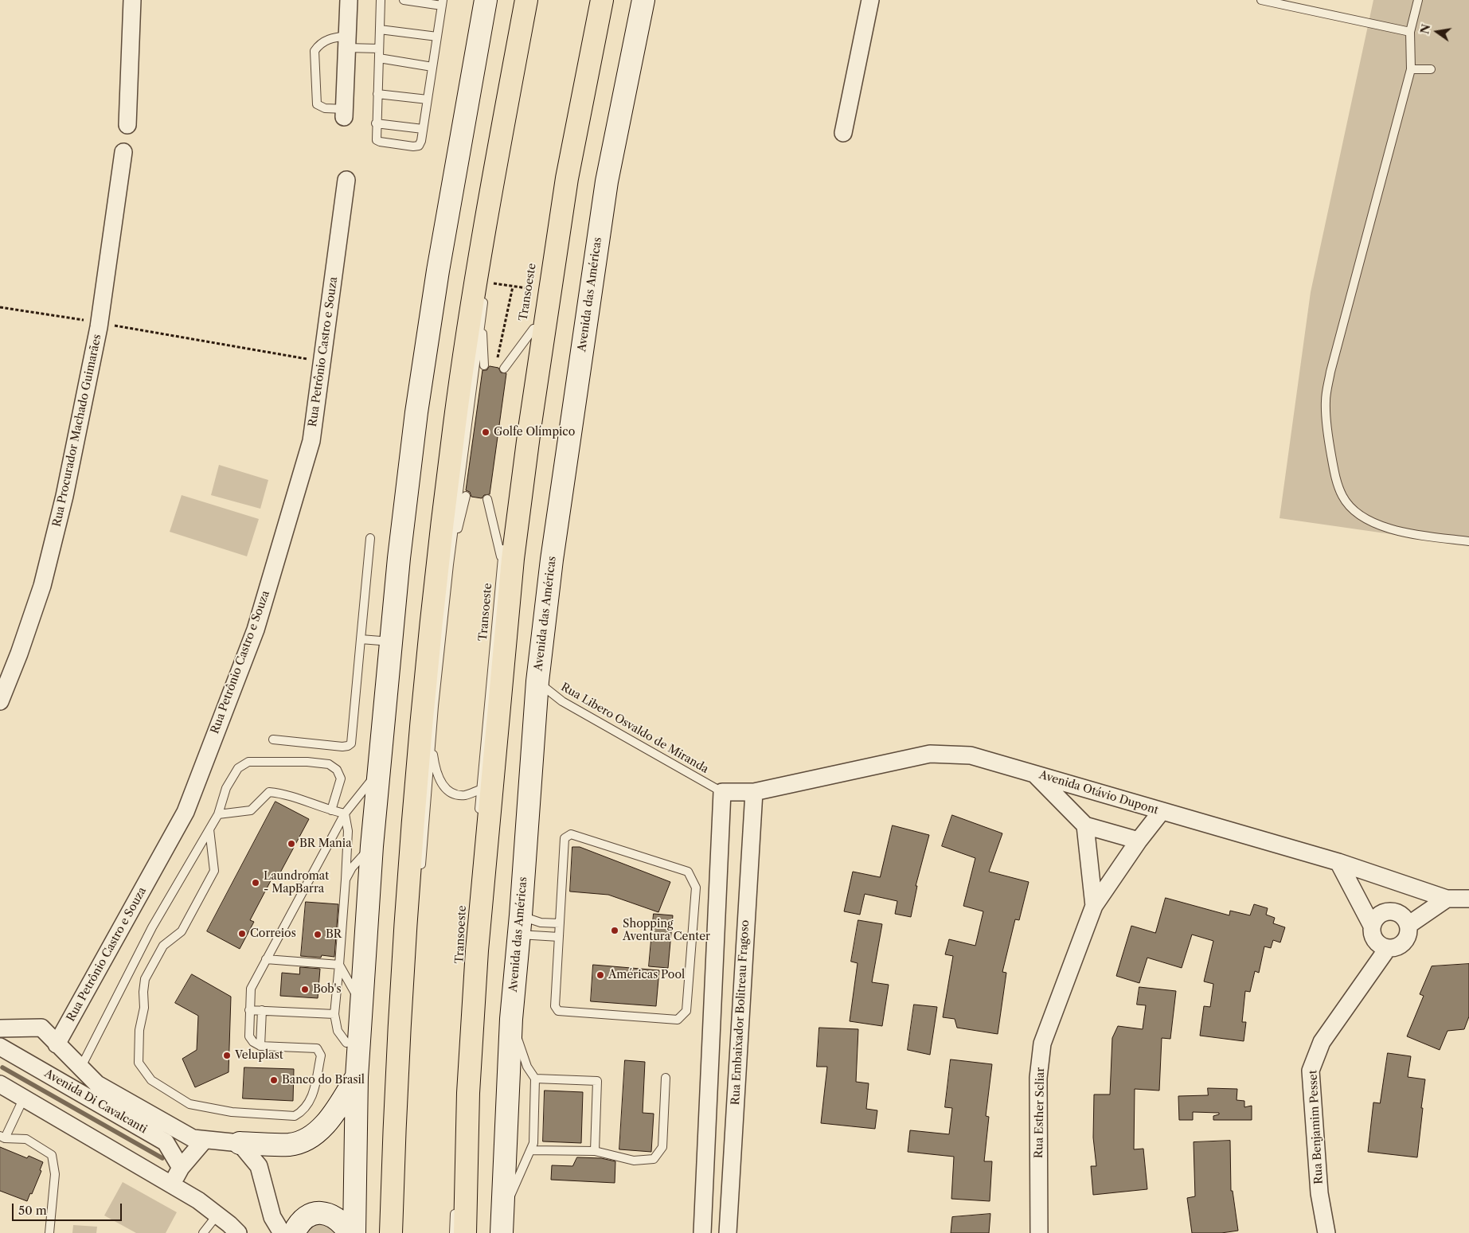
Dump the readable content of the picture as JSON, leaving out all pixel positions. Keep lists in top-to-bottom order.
{
  "streets": {
    "main road": ["Avenida das Américas"],
    "street": [
      "Rua Petrônio Castro e Souza",
      "Rua Procurador Machado Guimarães",
      "Avenida Otávio Dupont",
      "Rua Embaixador Bolitreau Fragoso",
      "Avenida Di Cavalcanti",
      "Rua Esther Scliar",
      "Rua Benjamim Pesset"
    ],
    "lane": ["Transoeste", "Rua Libero Osvaldo de Miranda"]
  },
  "crossings": [
    ["Avenida das Américas", "Rua Libero Osvaldo de Miranda"],
    ["Rua Petrônio Castro e Souza", "Avenida Di Cavalcanti"],
    ["Rua Libero Osvaldo de Miranda", "Avenida Otávio Dupont"],
    ["Avenida Otávio Dupont", "Rua Embaixador Bolitreau Fragoso"],
    ["Avenida Otávio Dupont", "Rua Esther Scliar"]
  ],
  "places": [
    "Golfe Olímpico",
    "BR Mania",
    "Laundromat - MapBarra",
    "Shopping Aventura Center",
    "Correios",
    "BR",
    "Américas Pool",
    "Bob's",
    "Veluplast",
    "Banco do Brasil"
  ],
  "scale_bar": "50 m",
  "north": "left"
}
